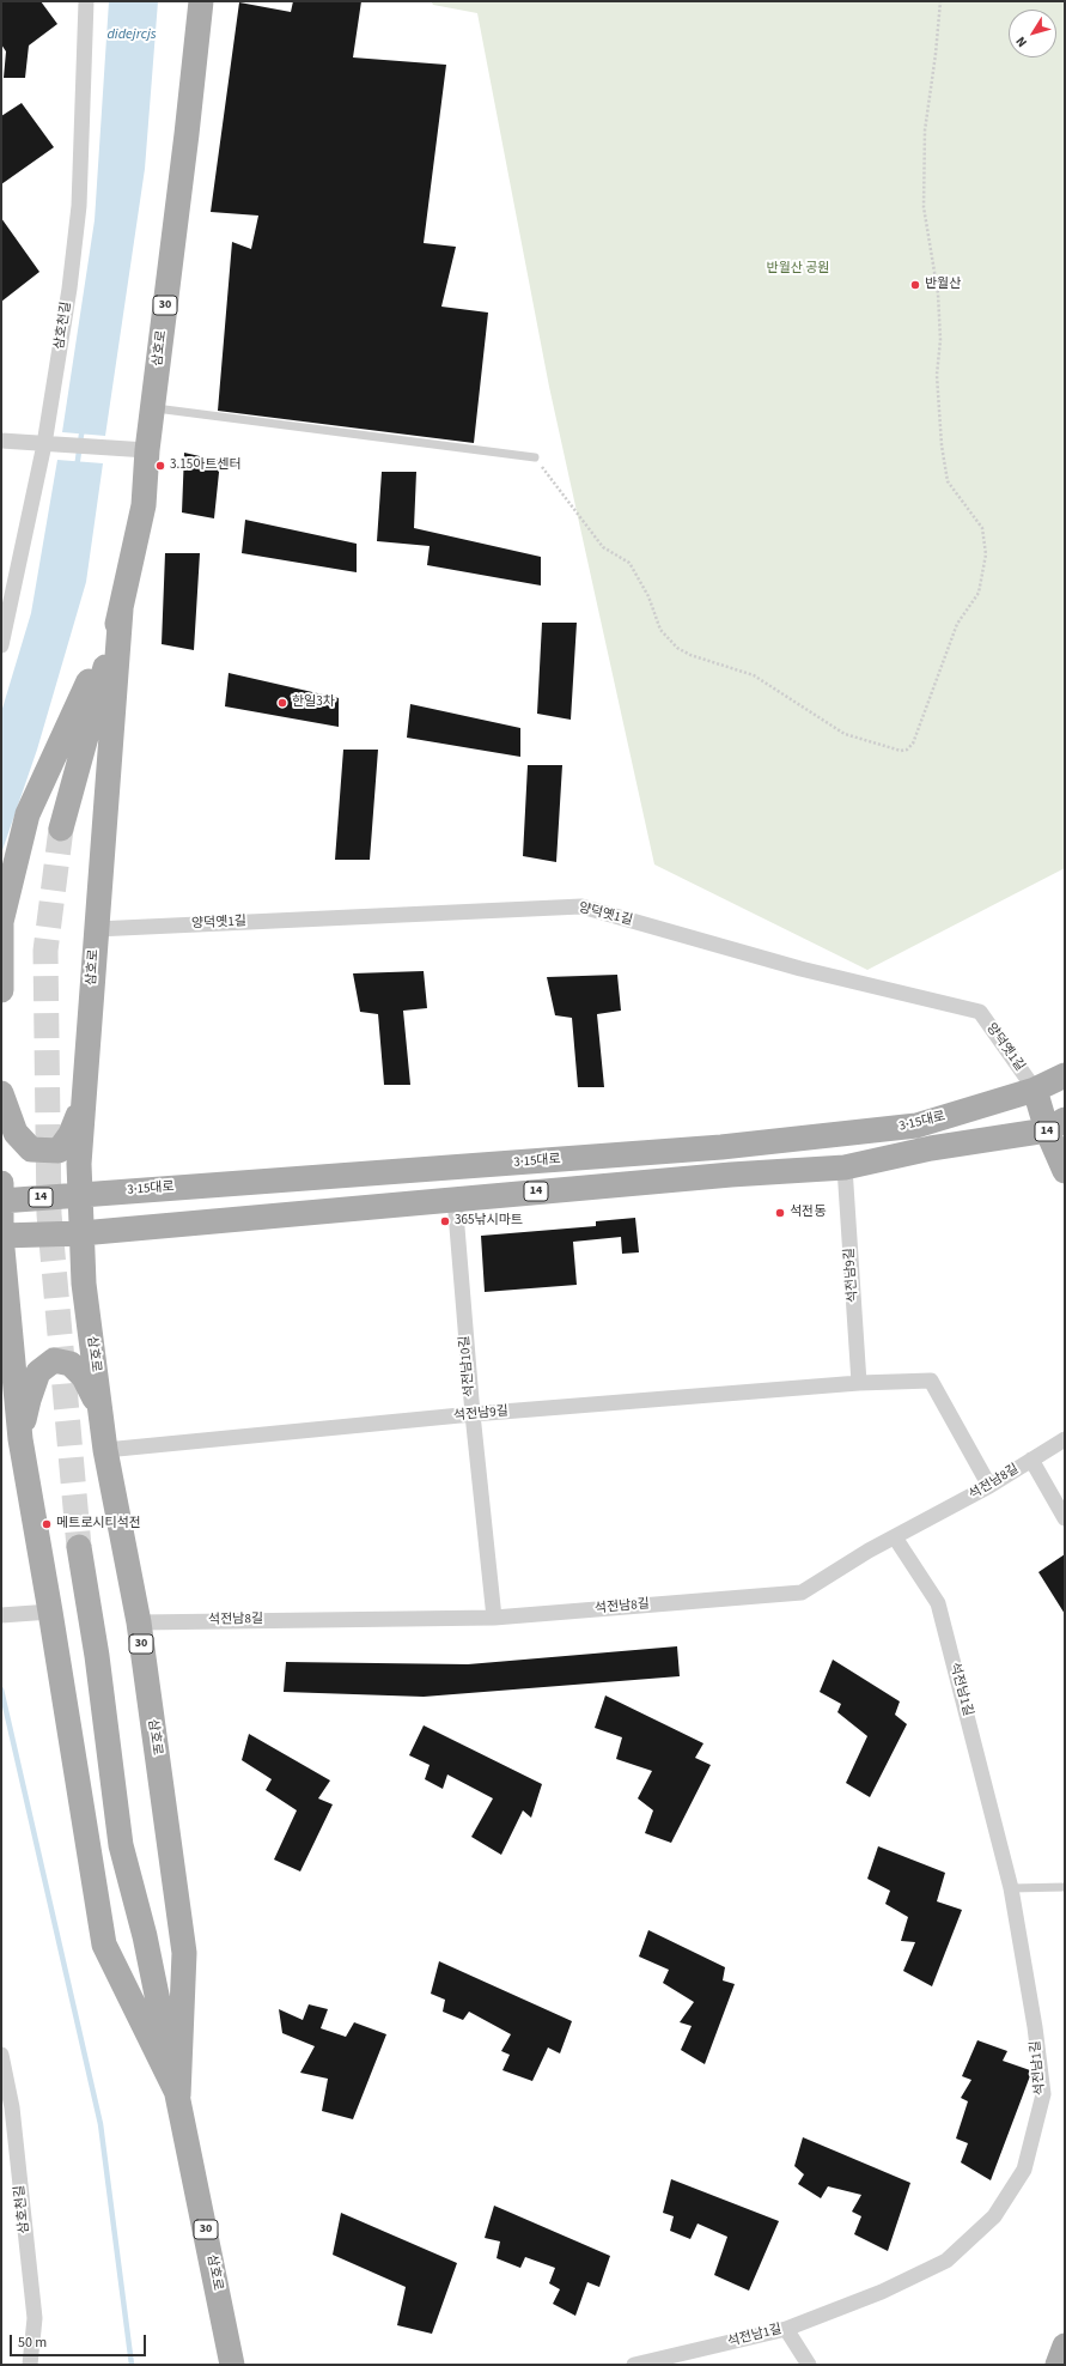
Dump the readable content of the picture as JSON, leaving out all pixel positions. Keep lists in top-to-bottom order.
{
  "streets": {
    "main road": [
      "30",
      "삼호로",
      "3·15대로",
      "14"
    ],
    "street": [
      "삼호천길",
      "양덕옛1길",
      "석전남9길",
      "석전남10길",
      "석전남8길",
      "석전남1길"
    ]
  },
  "crossings": [
    ["삼호로", "양덕옛1길"],
    ["삼호로", "3·15대로"],
    ["삼호로", "석전남9길"],
    ["삼호로", "석전남8길"],
    ["양덕옛1길", "3·15대로"],
    ["양덕옛1길", "14"],
    ["3·15대로", "14"],
    ["3·15대로", "석전남9길"],
    ["3·15대로", "석전남10길"],
    ["석전남9길", "석전남10길"],
    ["석전남9길", "석전남8길"],
    ["석전남10길", "석전남8길"],
    ["석전남8길", "석전남1길"]
  ],
  "water": ["didejrcjs"],
  "parks": ["반월산 공원"],
  "places": [
    "반월산",
    "3.15아트센터",
    "한일3차",
    "석전동",
    "365낚시마트",
    "메트로시티석전"
  ],
  "scale_bar": "50 m",
  "north": "bottom left"
}
